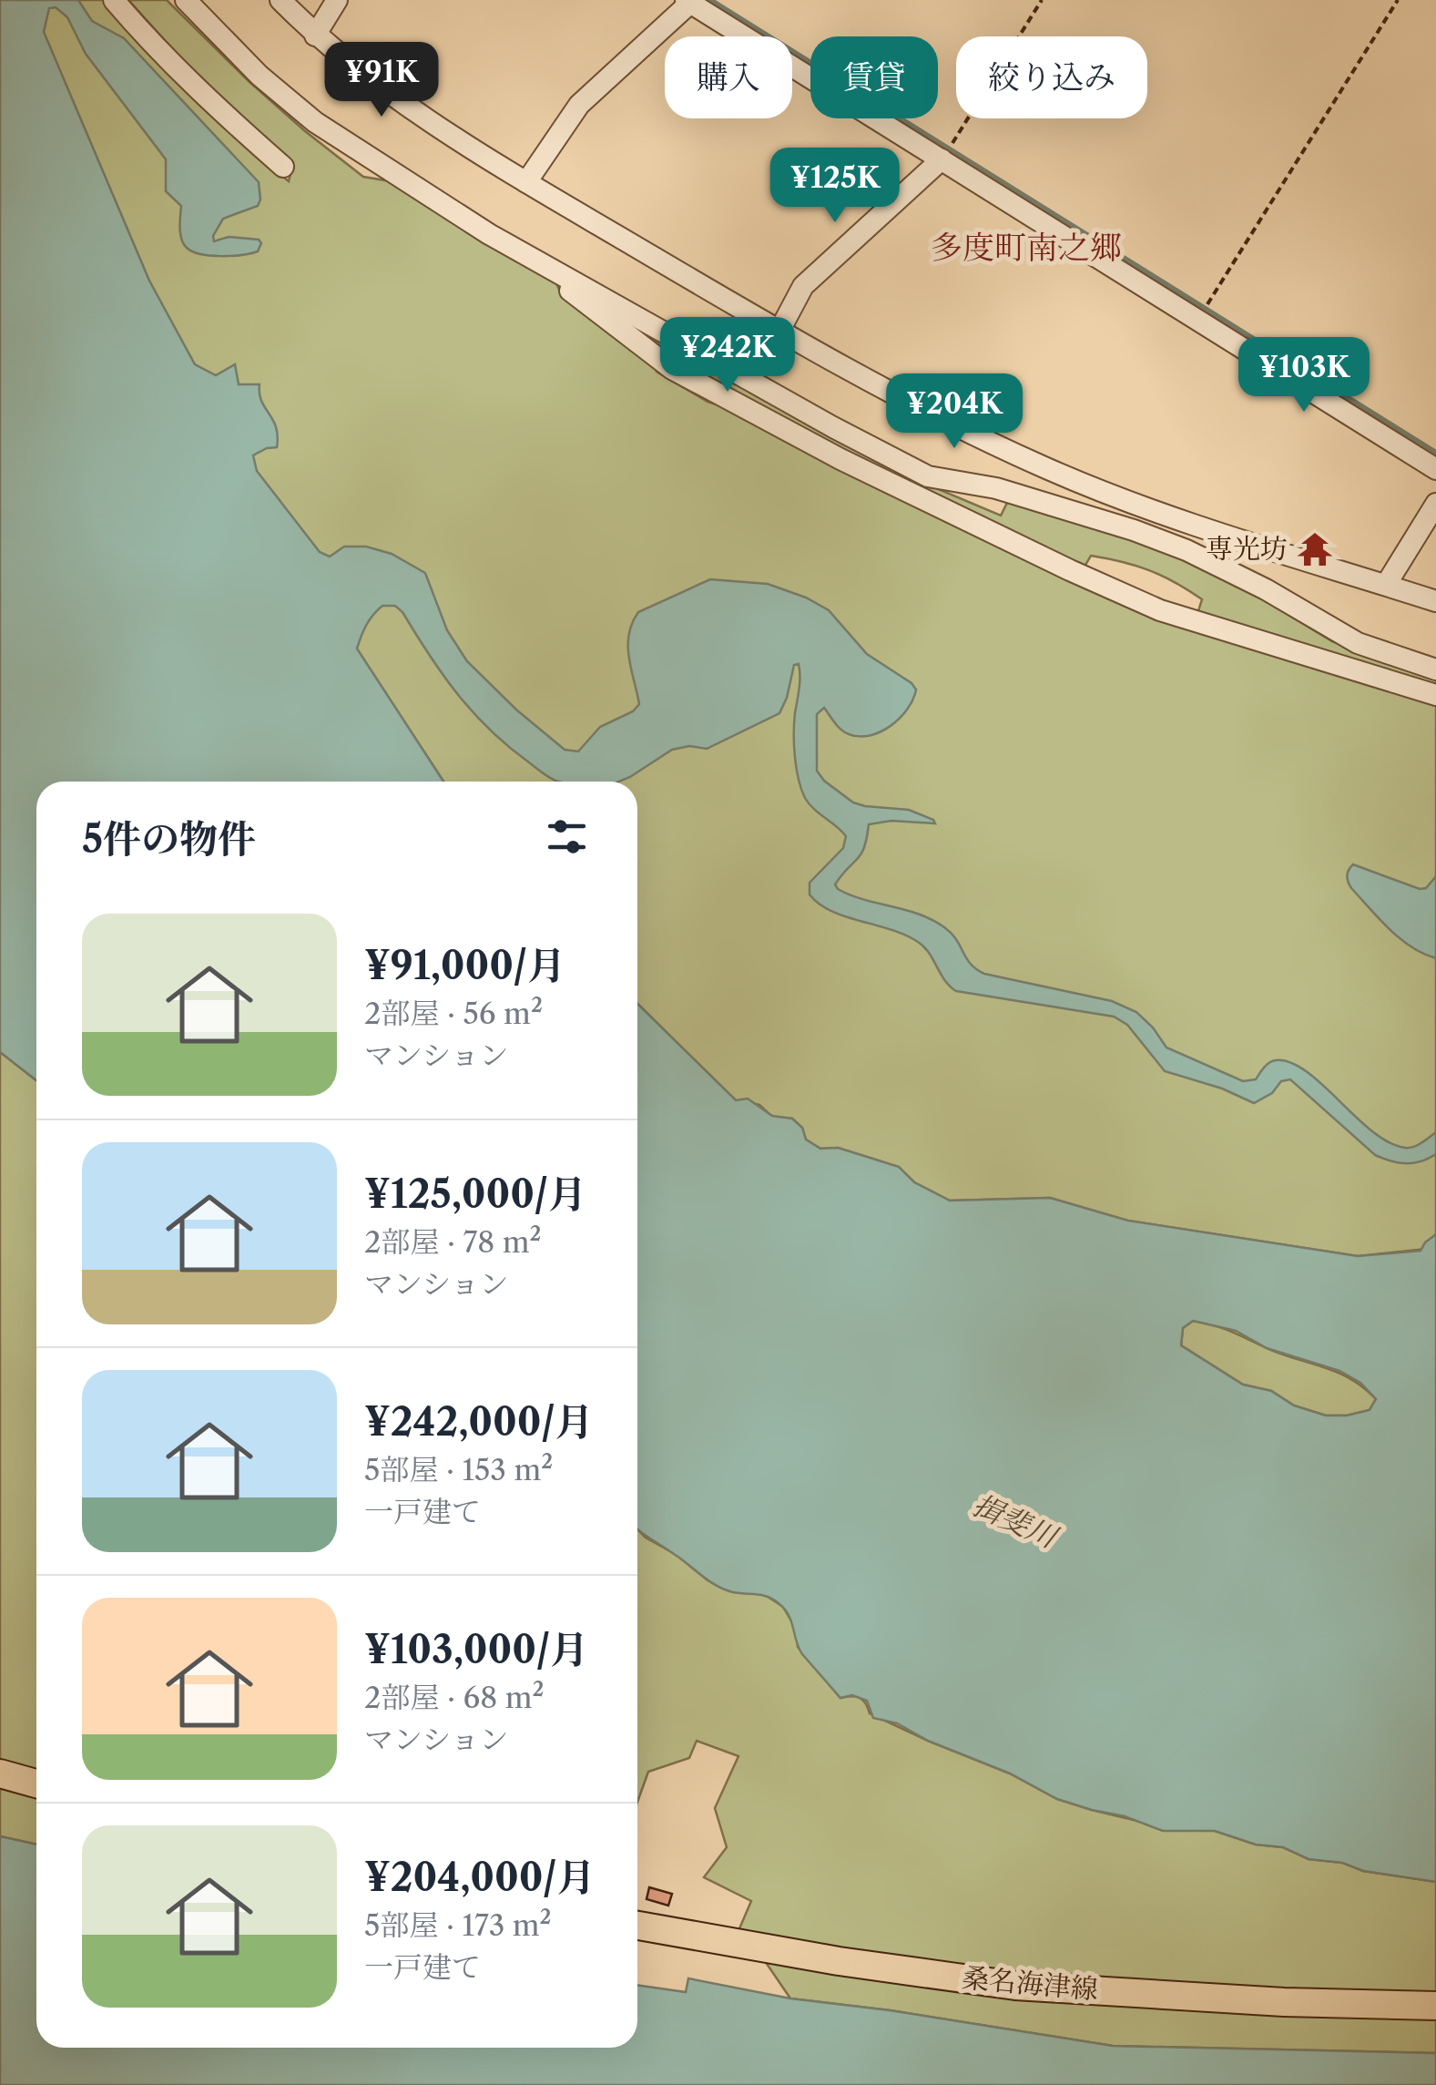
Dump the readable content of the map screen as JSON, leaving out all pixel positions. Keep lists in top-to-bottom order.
{
  "streets": {
    "main road": ["桑名海津線"]
  },
  "districts": ["多度町南之郷"],
  "water": ["揖斐川"],
  "places": {
    "temple": ["専光坊"]
  },
  "page": {
    "chip": ["購入", "賃貸", "絞り込み"],
    "price": [
      "¥91K",
      "¥125K",
      "¥242K",
      "¥103K",
      "¥204K"
    ],
    "heading": "5件の物件",
    "list": [
      {
        "name": "¥91,000/月",
        "note": "2部屋 · 56 m² · マンション"
      },
      {
        "name": "¥125,000/月",
        "note": "2部屋 · 78 m² · マンション"
      },
      {
        "name": "¥242,000/月",
        "note": "5部屋 · 153 m² · 一戸建て"
      },
      {
        "name": "¥103,000/月",
        "note": "2部屋 · 68 m² · マンション"
      },
      {
        "name": "¥204,000/月",
        "note": "5部屋 · 173 m² · 一戸建て"
      }
    ]
  }
}
